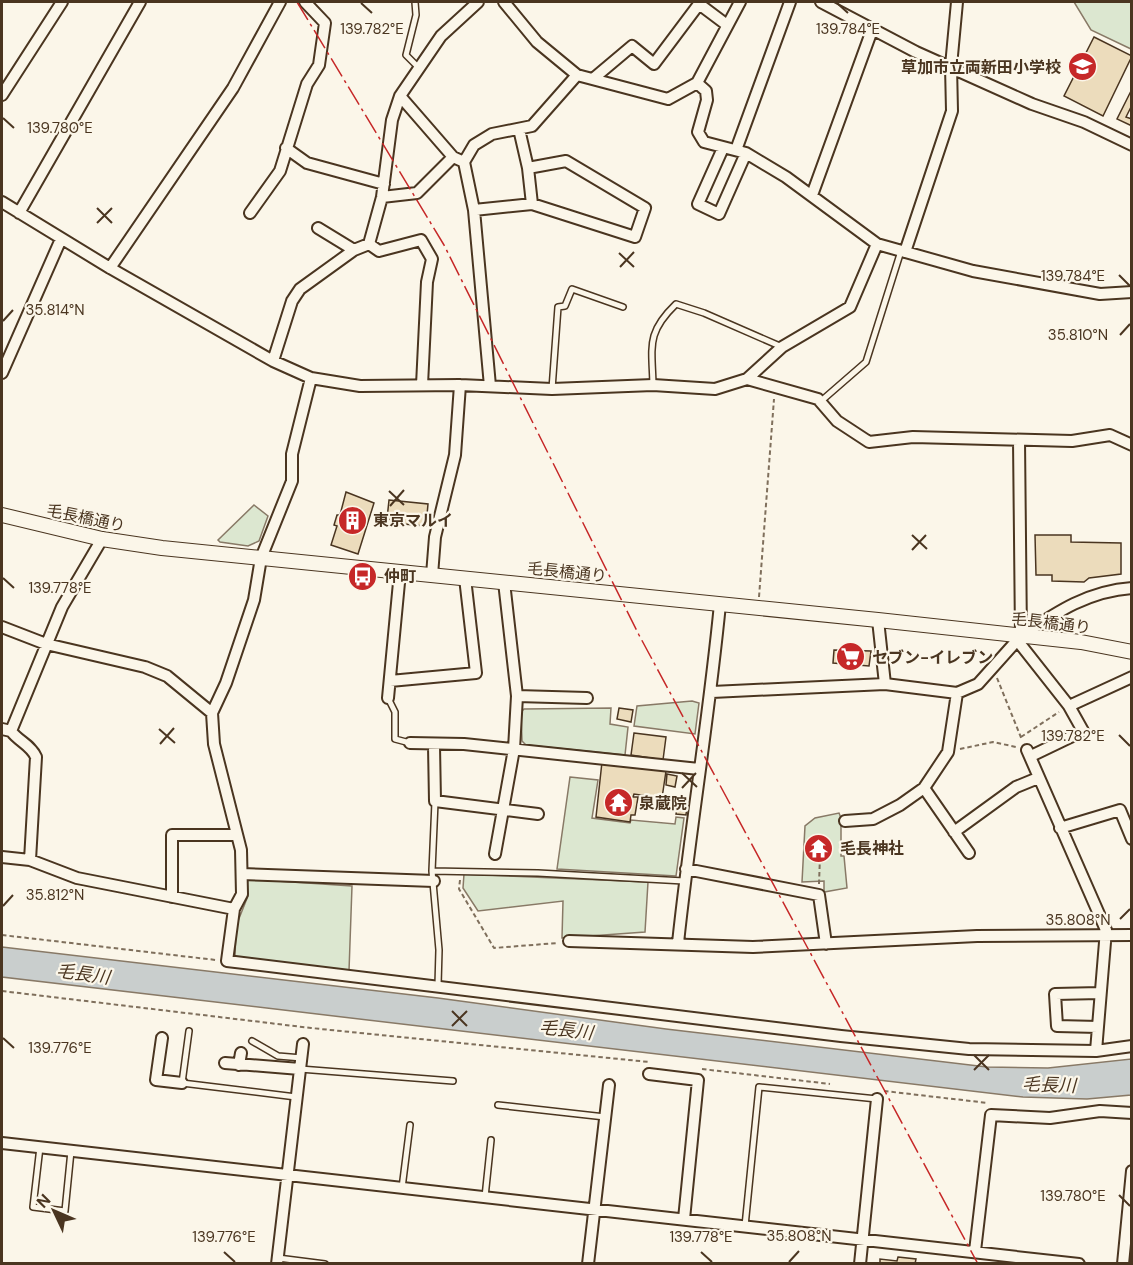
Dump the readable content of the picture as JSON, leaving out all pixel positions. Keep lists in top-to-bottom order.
{
  "streets": {
    "street": ["毛長橋通り"]
  },
  "water": ["毛長川"],
  "places": {
    "school or university": ["草加市立両新田小学校"],
    "building": ["東京マルイ"],
    "bus stop": ["仲町"],
    "supermarket": ["セブン-イレブン"],
    "temple": ["泉蔵院", "毛長神社"]
  },
  "north": "top left",
  "coordinates": [
    "139.782°E",
    "139.784°E",
    "139.780°E",
    "35.814°N",
    "35.810°N",
    "139.778°E",
    "35.812°N",
    "35.808°N",
    "139.776°E"
  ]
}
